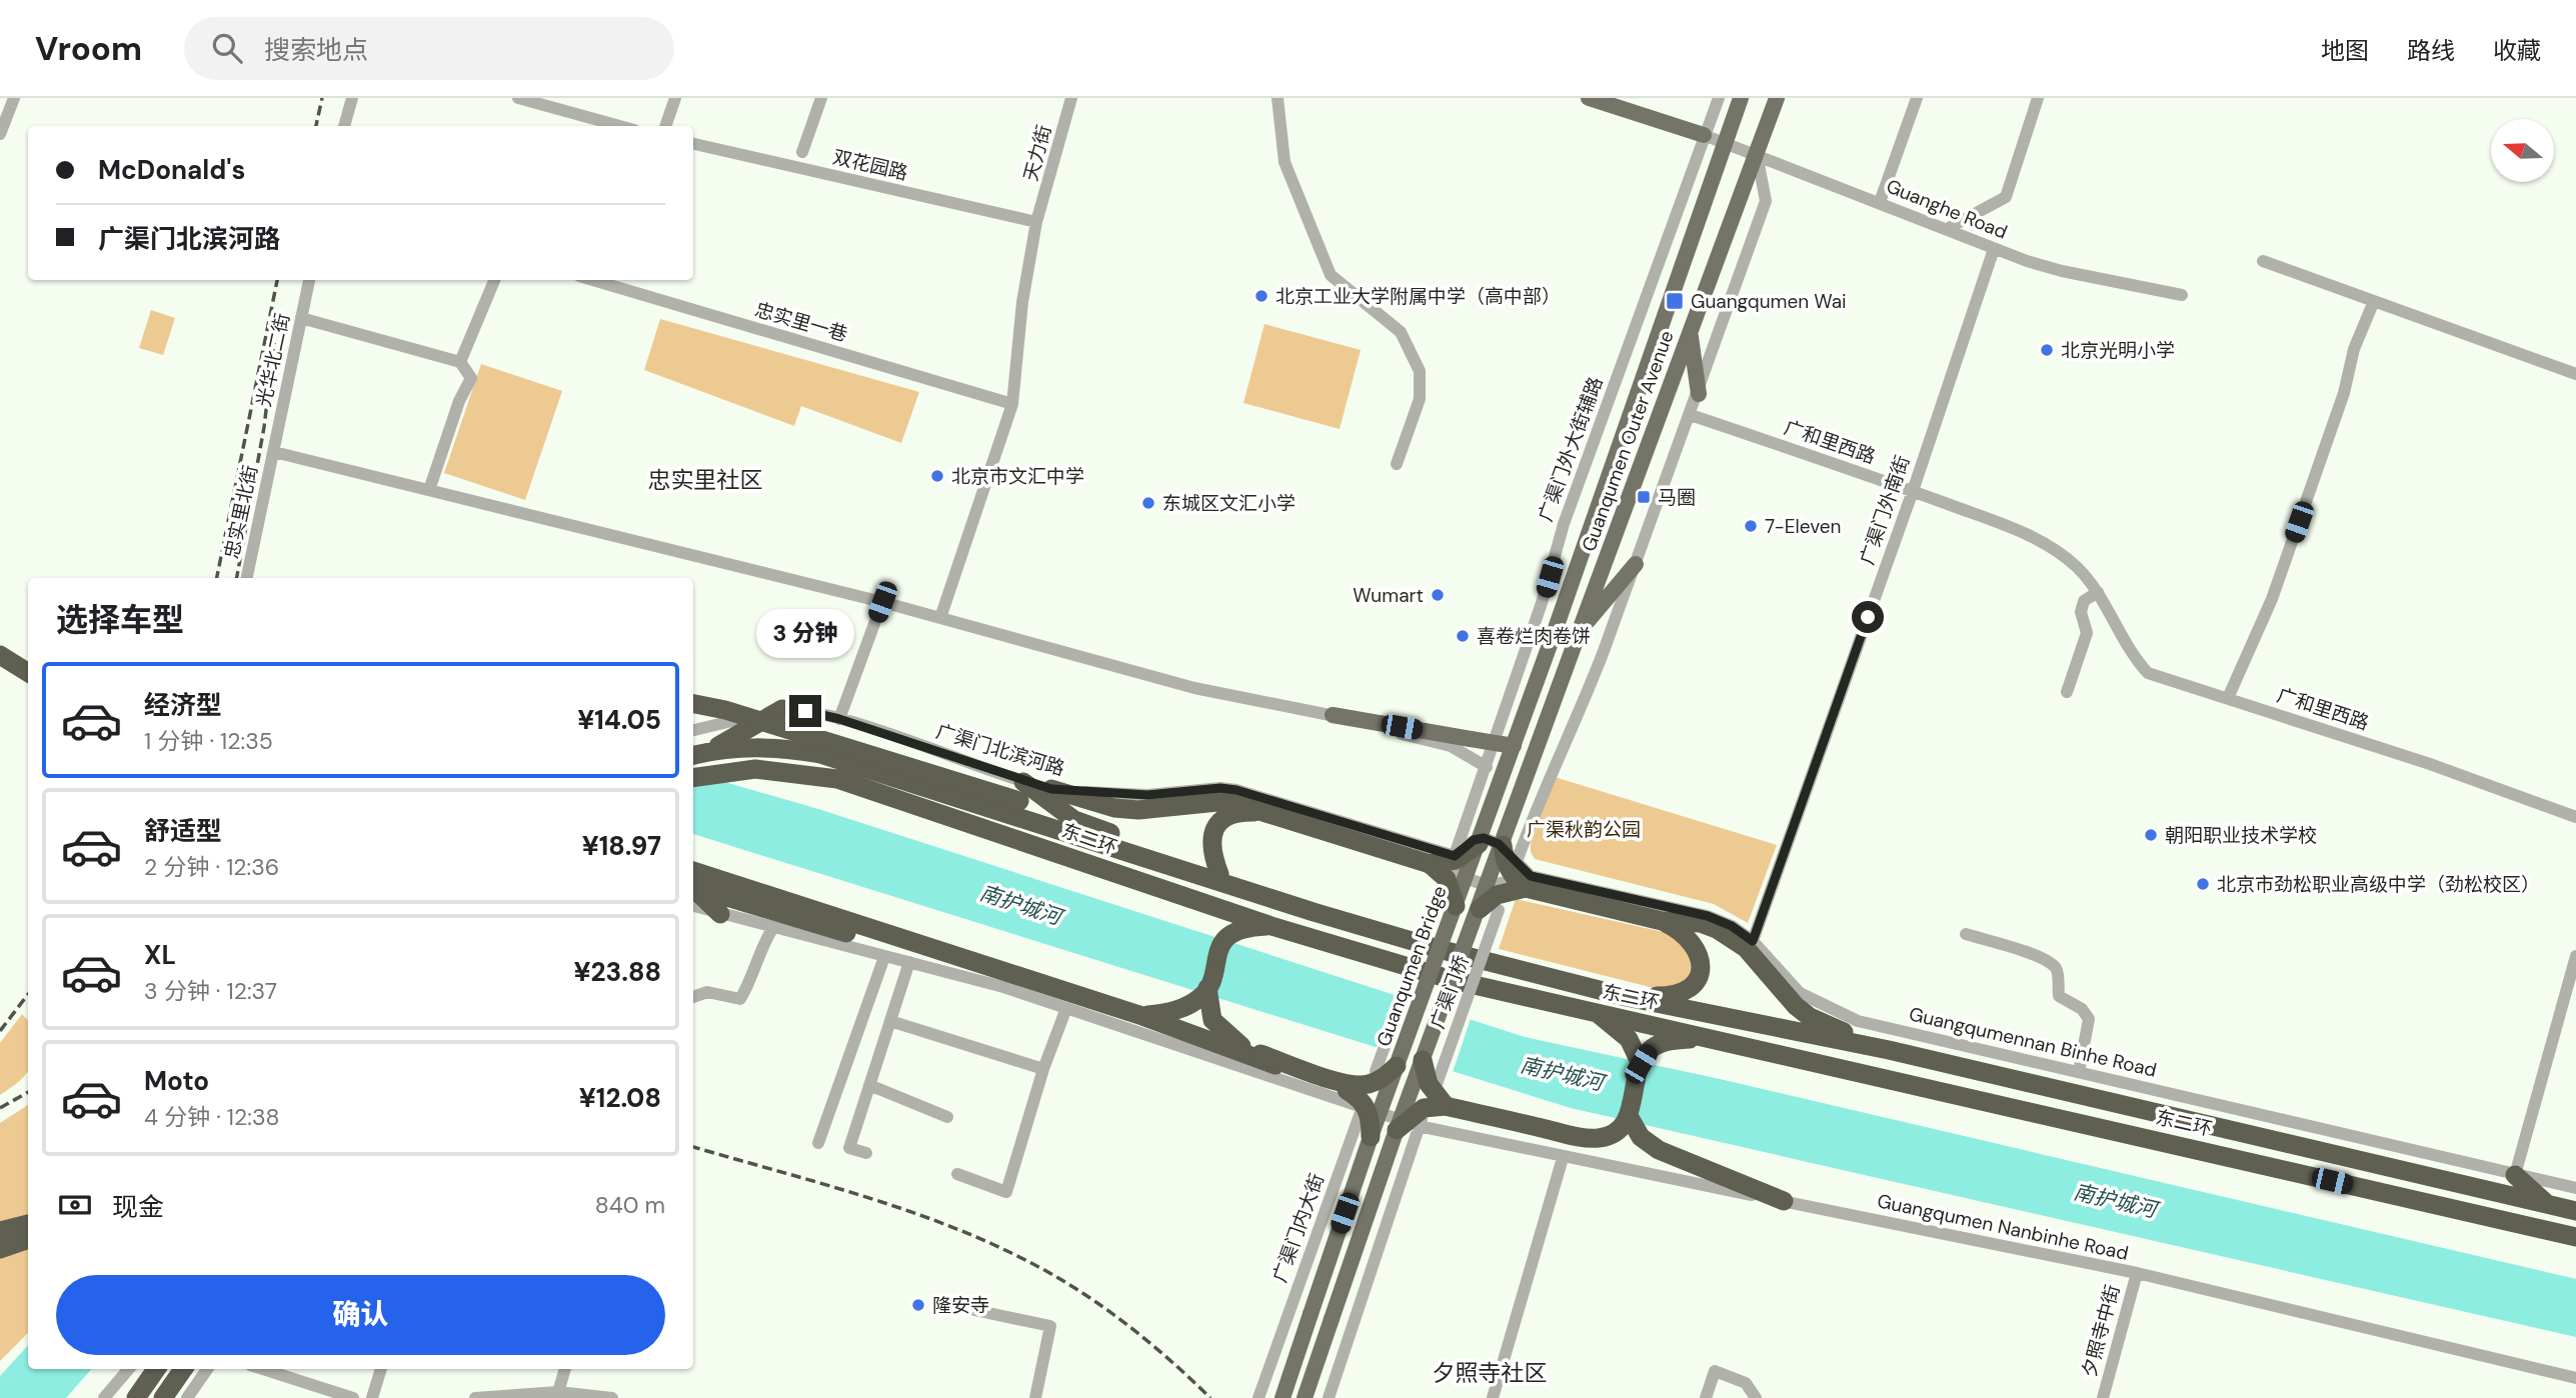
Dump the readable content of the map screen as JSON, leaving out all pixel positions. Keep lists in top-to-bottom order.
{
  "streets": {
    "highway": ["东二环"],
    "main road": ["Guanqumen Outer Avenue", "Guanqumen Bridge"],
    "street": [
      "天力街",
      "双花园路",
      "Guanghe Road",
      "忠实里一巷",
      "光华北二街",
      "广和里西路",
      "广渠门外大街辅路",
      "广渠门外南街",
      "忠实里北街",
      "广渠门北滨河路",
      "广渠门桥",
      "Guangqumennan Binhe Road",
      "Guangqumen Nanbinhe Road",
      "广渠门内大街",
      "夕照寺中街"
    ]
  },
  "crossings": [
    ["天力街", "双花园路"],
    ["天力街", "忠实里一巷"],
    ["Guanghe Road", "Guanqumen Outer Avenue"],
    ["Guanghe Road", "广渠门外大街辅路"],
    ["Guanghe Road", "广渠门外南街"],
    ["光华北二街", "忠实里北街"],
    ["Guanqumen Outer Avenue", "Guanqumen Bridge"],
    ["广和里西路", "广渠门外南街"],
    ["广渠门外大街辅路", "广渠门北滨河路"],
    ["广渠门外大街辅路", "Guanqumen Bridge"],
    ["广渠门外大街辅路", "Guangqumennan Binhe Road"],
    ["广渠门外大街辅路", "广渠门内大街"],
    ["广渠门外南街", "Guangqumennan Binhe Road"],
    ["广渠门北滨河路", "Guangqumennan Binhe Road"],
    ["Guanqumen Bridge", "广渠门内大街"],
    ["广渠门桥", "Guangqumen Nanbinhe Road"],
    ["Guangqumen Nanbinhe Road", "广渠门内大街"],
    ["Guangqumen Nanbinhe Road", "夕照寺中街"]
  ],
  "districts": ["忠实里社区", "夕照寺社区"],
  "water": ["南护城河"],
  "parks": ["广渠秋韵公园"],
  "places": {
    "other": [
      "北京工业大学附属中学（高中部）",
      "北京光明小学",
      "北京市文汇中学",
      "东城区文汇小学",
      "7-Eleven",
      "Wumart",
      "喜卷烂肉卷饼",
      "朝阳职业技术学校",
      "北京市劲松职业高级中学（劲松校区）",
      "隆安寺"
    ],
    "transit": ["Guangqumen Wai", "马圈"]
  },
  "north": "left",
  "page": {
    "header": "Vroom",
    "search": "搜索地点",
    "nav": ["地图", "路线", "收藏"],
    "banner": ["McDonald's", "广渠门北滨河路"],
    "heading": "选择车型",
    "bubble": "3 分钟",
    "list": [
      {
        "name": "经济型",
        "note": "1 分钟 · 12:35",
        "value": "¥14.05"
      },
      {
        "name": "舒适型",
        "note": "2 分钟 · 12:36",
        "value": "¥18.97"
      },
      {
        "name": "XL",
        "note": "3 分钟 · 12:37",
        "value": "¥23.88"
      },
      {
        "name": "Moto",
        "note": "4 分钟 · 12:38",
        "value": "¥12.08"
      }
    ],
    "pay": ["现金", "840 m"],
    "buttons": "确认"
  }
}
